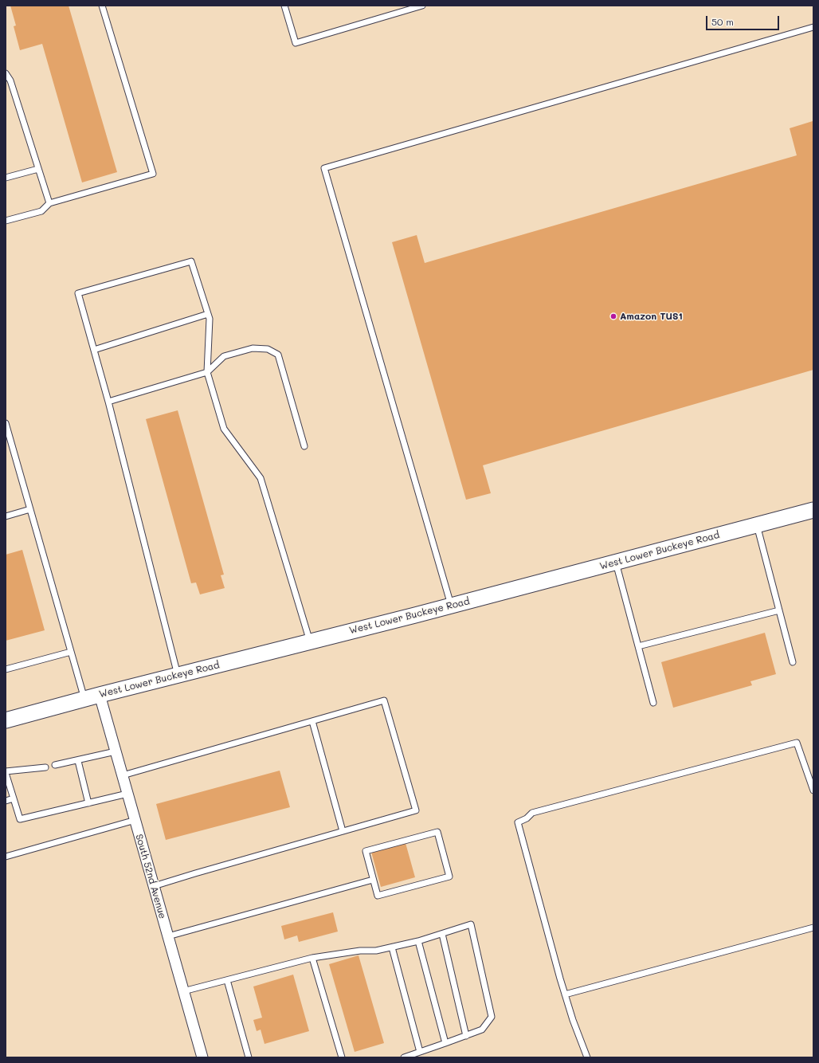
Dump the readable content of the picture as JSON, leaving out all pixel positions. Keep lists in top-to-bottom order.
{
  "streets": {
    "main road": ["West Lower Buckeye Road"],
    "street": ["South 52nd Avenue"]
  },
  "crossings": [
    ["West Lower Buckeye Road", "South 52nd Avenue"]
  ],
  "places": ["Amazon TUS1"],
  "scale_bar": "50 m"
}
